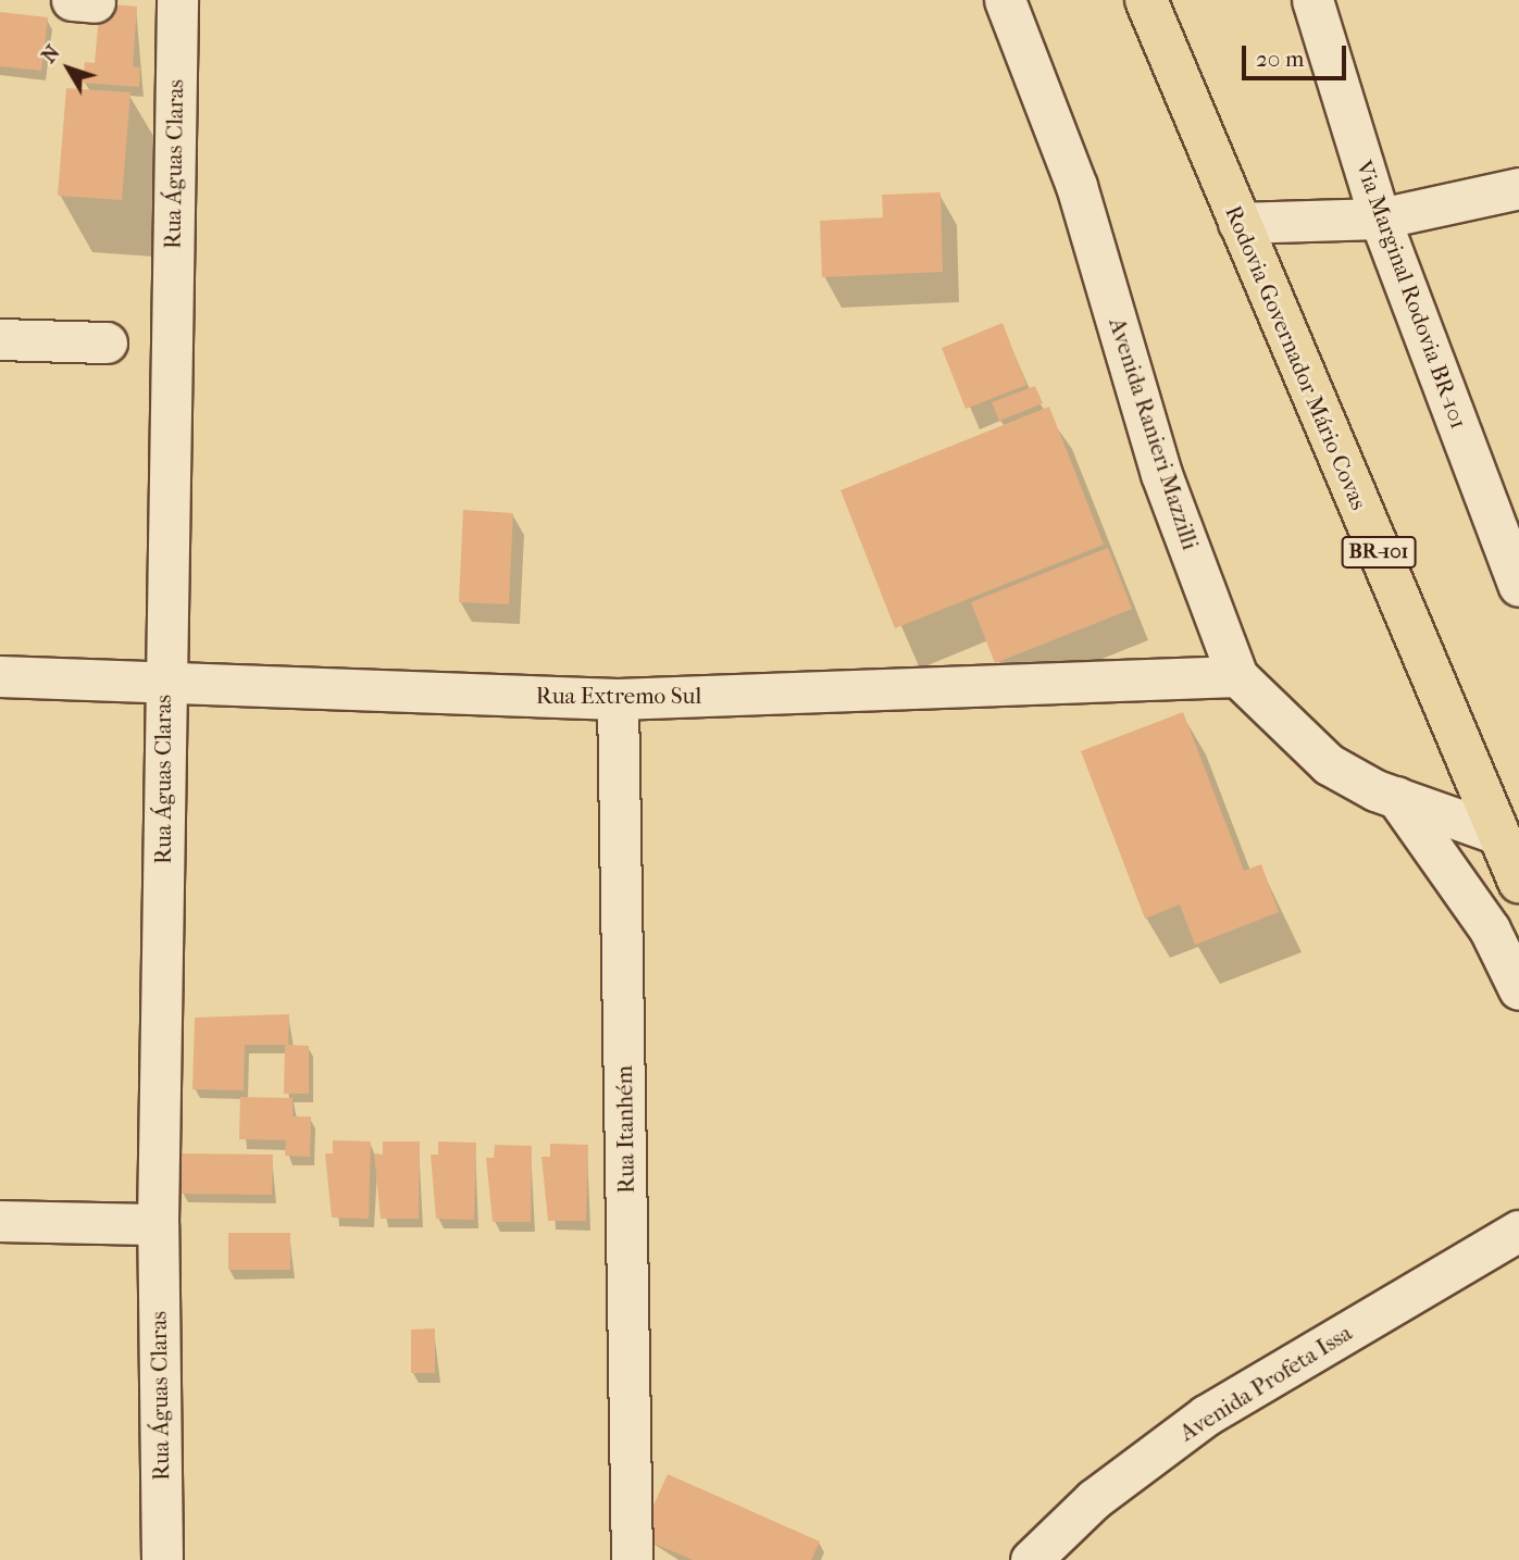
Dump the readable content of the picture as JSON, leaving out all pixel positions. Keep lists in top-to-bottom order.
{
  "streets": {
    "highway": ["Rodovia Governador Mário Covas", "BR-101"],
    "street": [
      "Rua Águas Claras",
      "Via Marginal Rodovia BR-101",
      "Avenida Ranieri Mazzilli",
      "Rua Extremo Sul",
      "Rua Itanhém",
      "Avenida Profeta Issa"
    ]
  },
  "crossings": [
    ["Rua Águas Claras", "Rua Extremo Sul"],
    ["Rodovia Governador Mário Covas", "Avenida Ranieri Mazzilli"],
    ["Avenida Ranieri Mazzilli", "Rua Extremo Sul"],
    ["Rua Extremo Sul", "Rua Itanhém"]
  ],
  "scale_bar": "20 m",
  "north": "top left"
}
